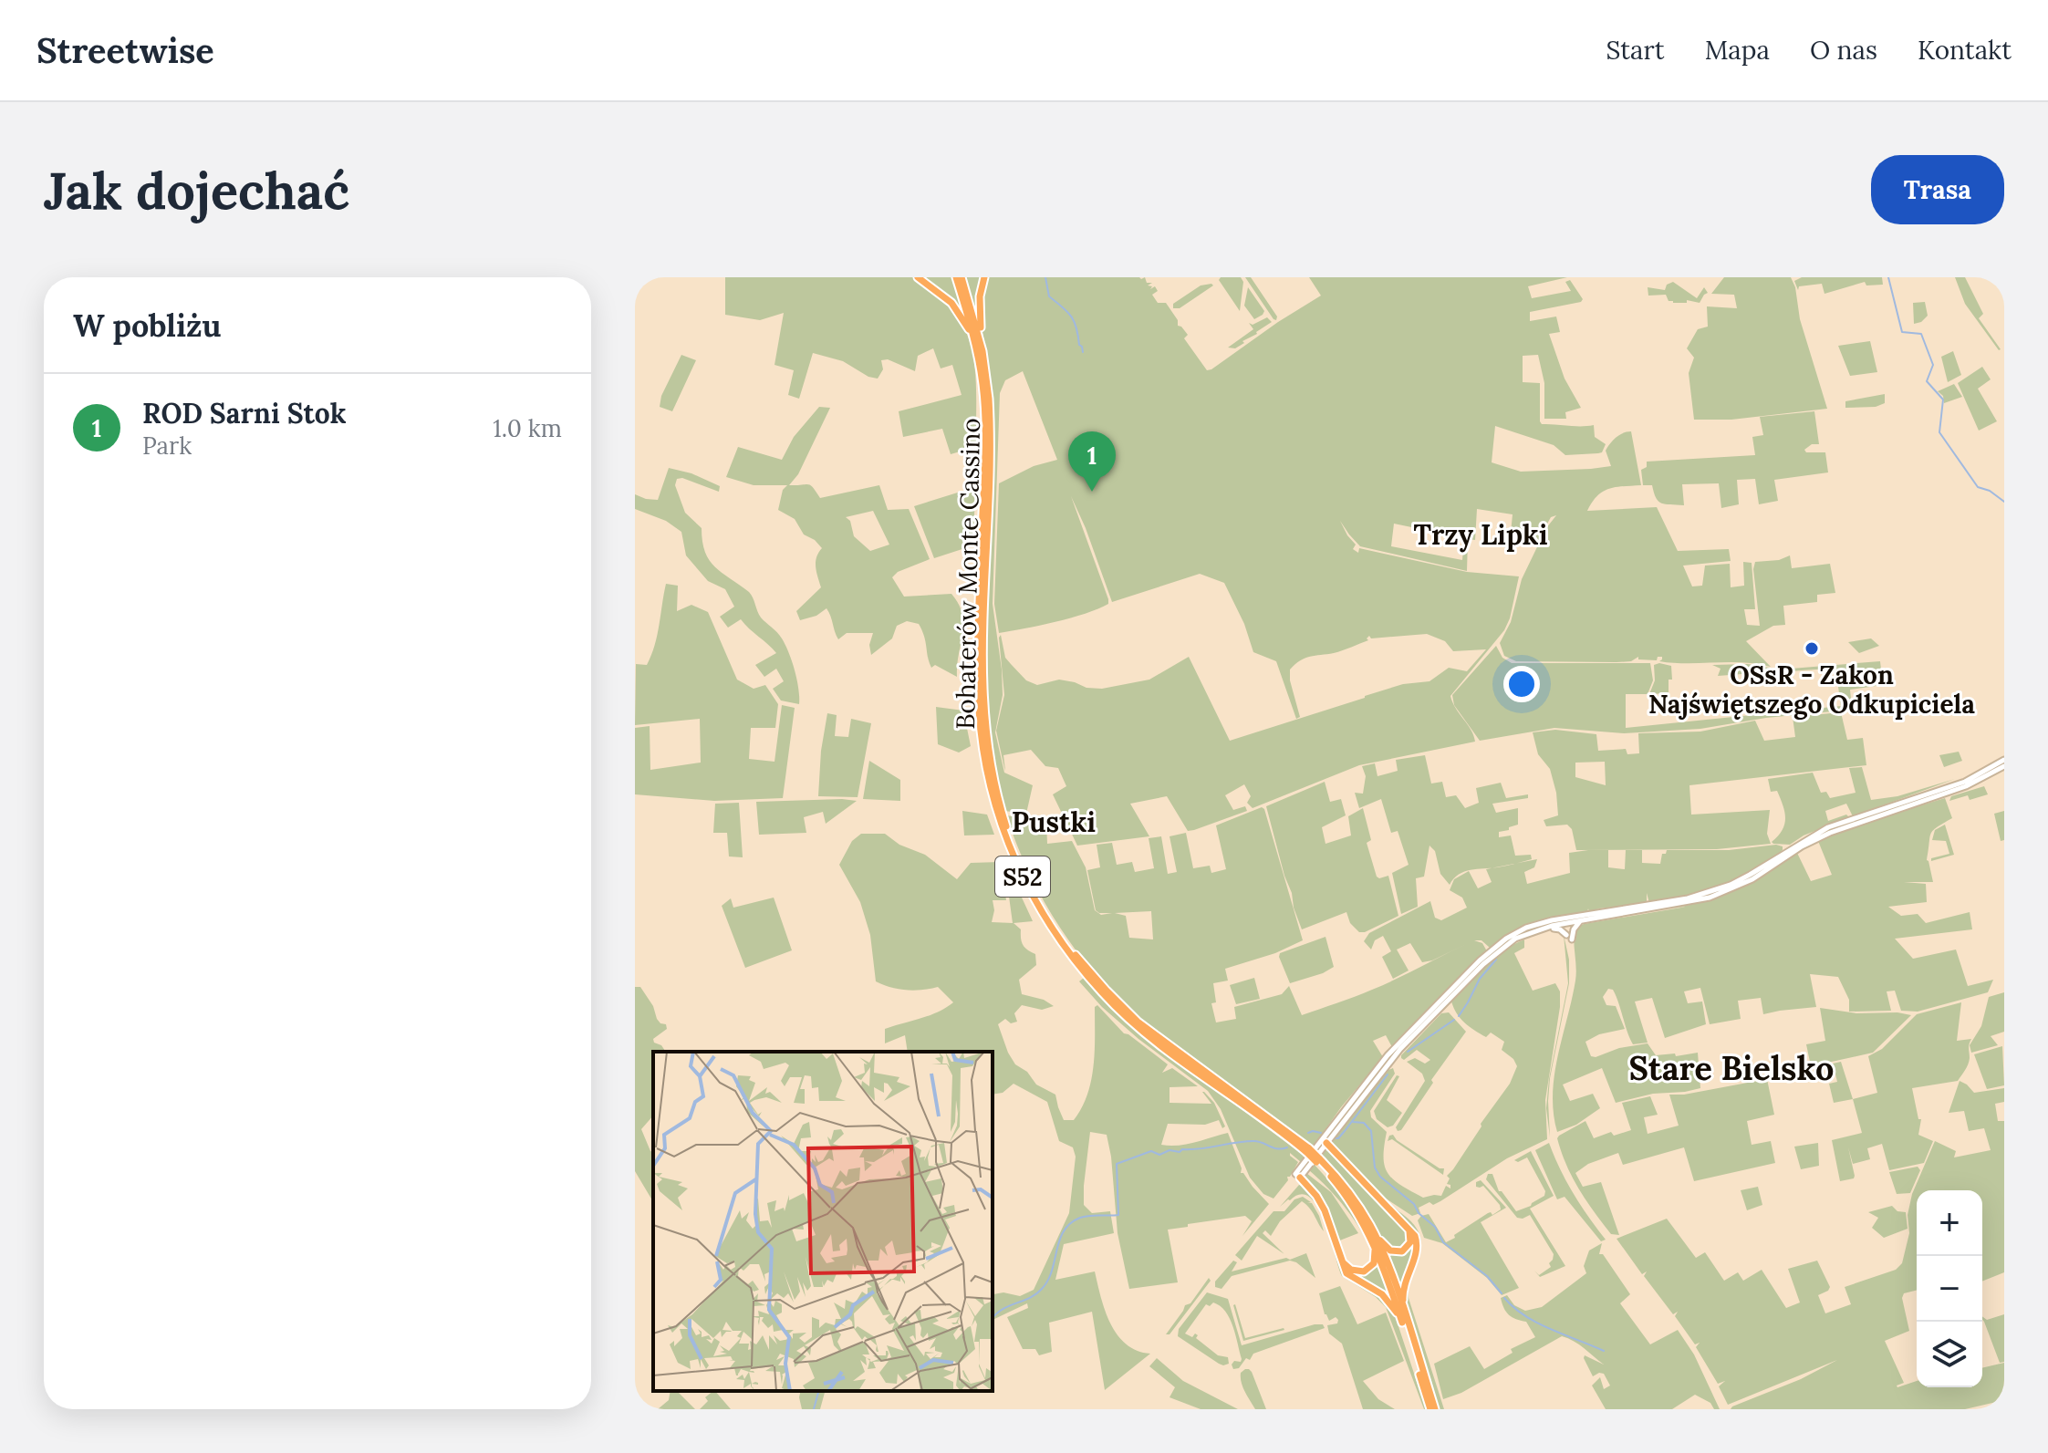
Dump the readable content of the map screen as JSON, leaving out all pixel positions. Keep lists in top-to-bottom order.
{
  "streets": {
    "highway": ["Bohaterów Monte Cassino", "S52"]
  },
  "districts": ["Trzy Lipki", "Pustki", "Stare Bielsko"],
  "places": ["OSsR - Zakon Najświętszego Odkupiciela"],
  "page": {
    "header": "Streetwise",
    "nav": [
      "Start",
      "Mapa",
      "O nas",
      "Kontakt"
    ],
    "buttons": "Trasa",
    "title": "Jak dojechać",
    "heading": "W pobliżu",
    "list": [
      {
        "mark": "1",
        "name": "ROD Sarni Stok",
        "note": "Park",
        "value": "1.0 km"
      }
    ],
    "pins": "1",
    "map_buttons": ["+", "−"]
  }
}
